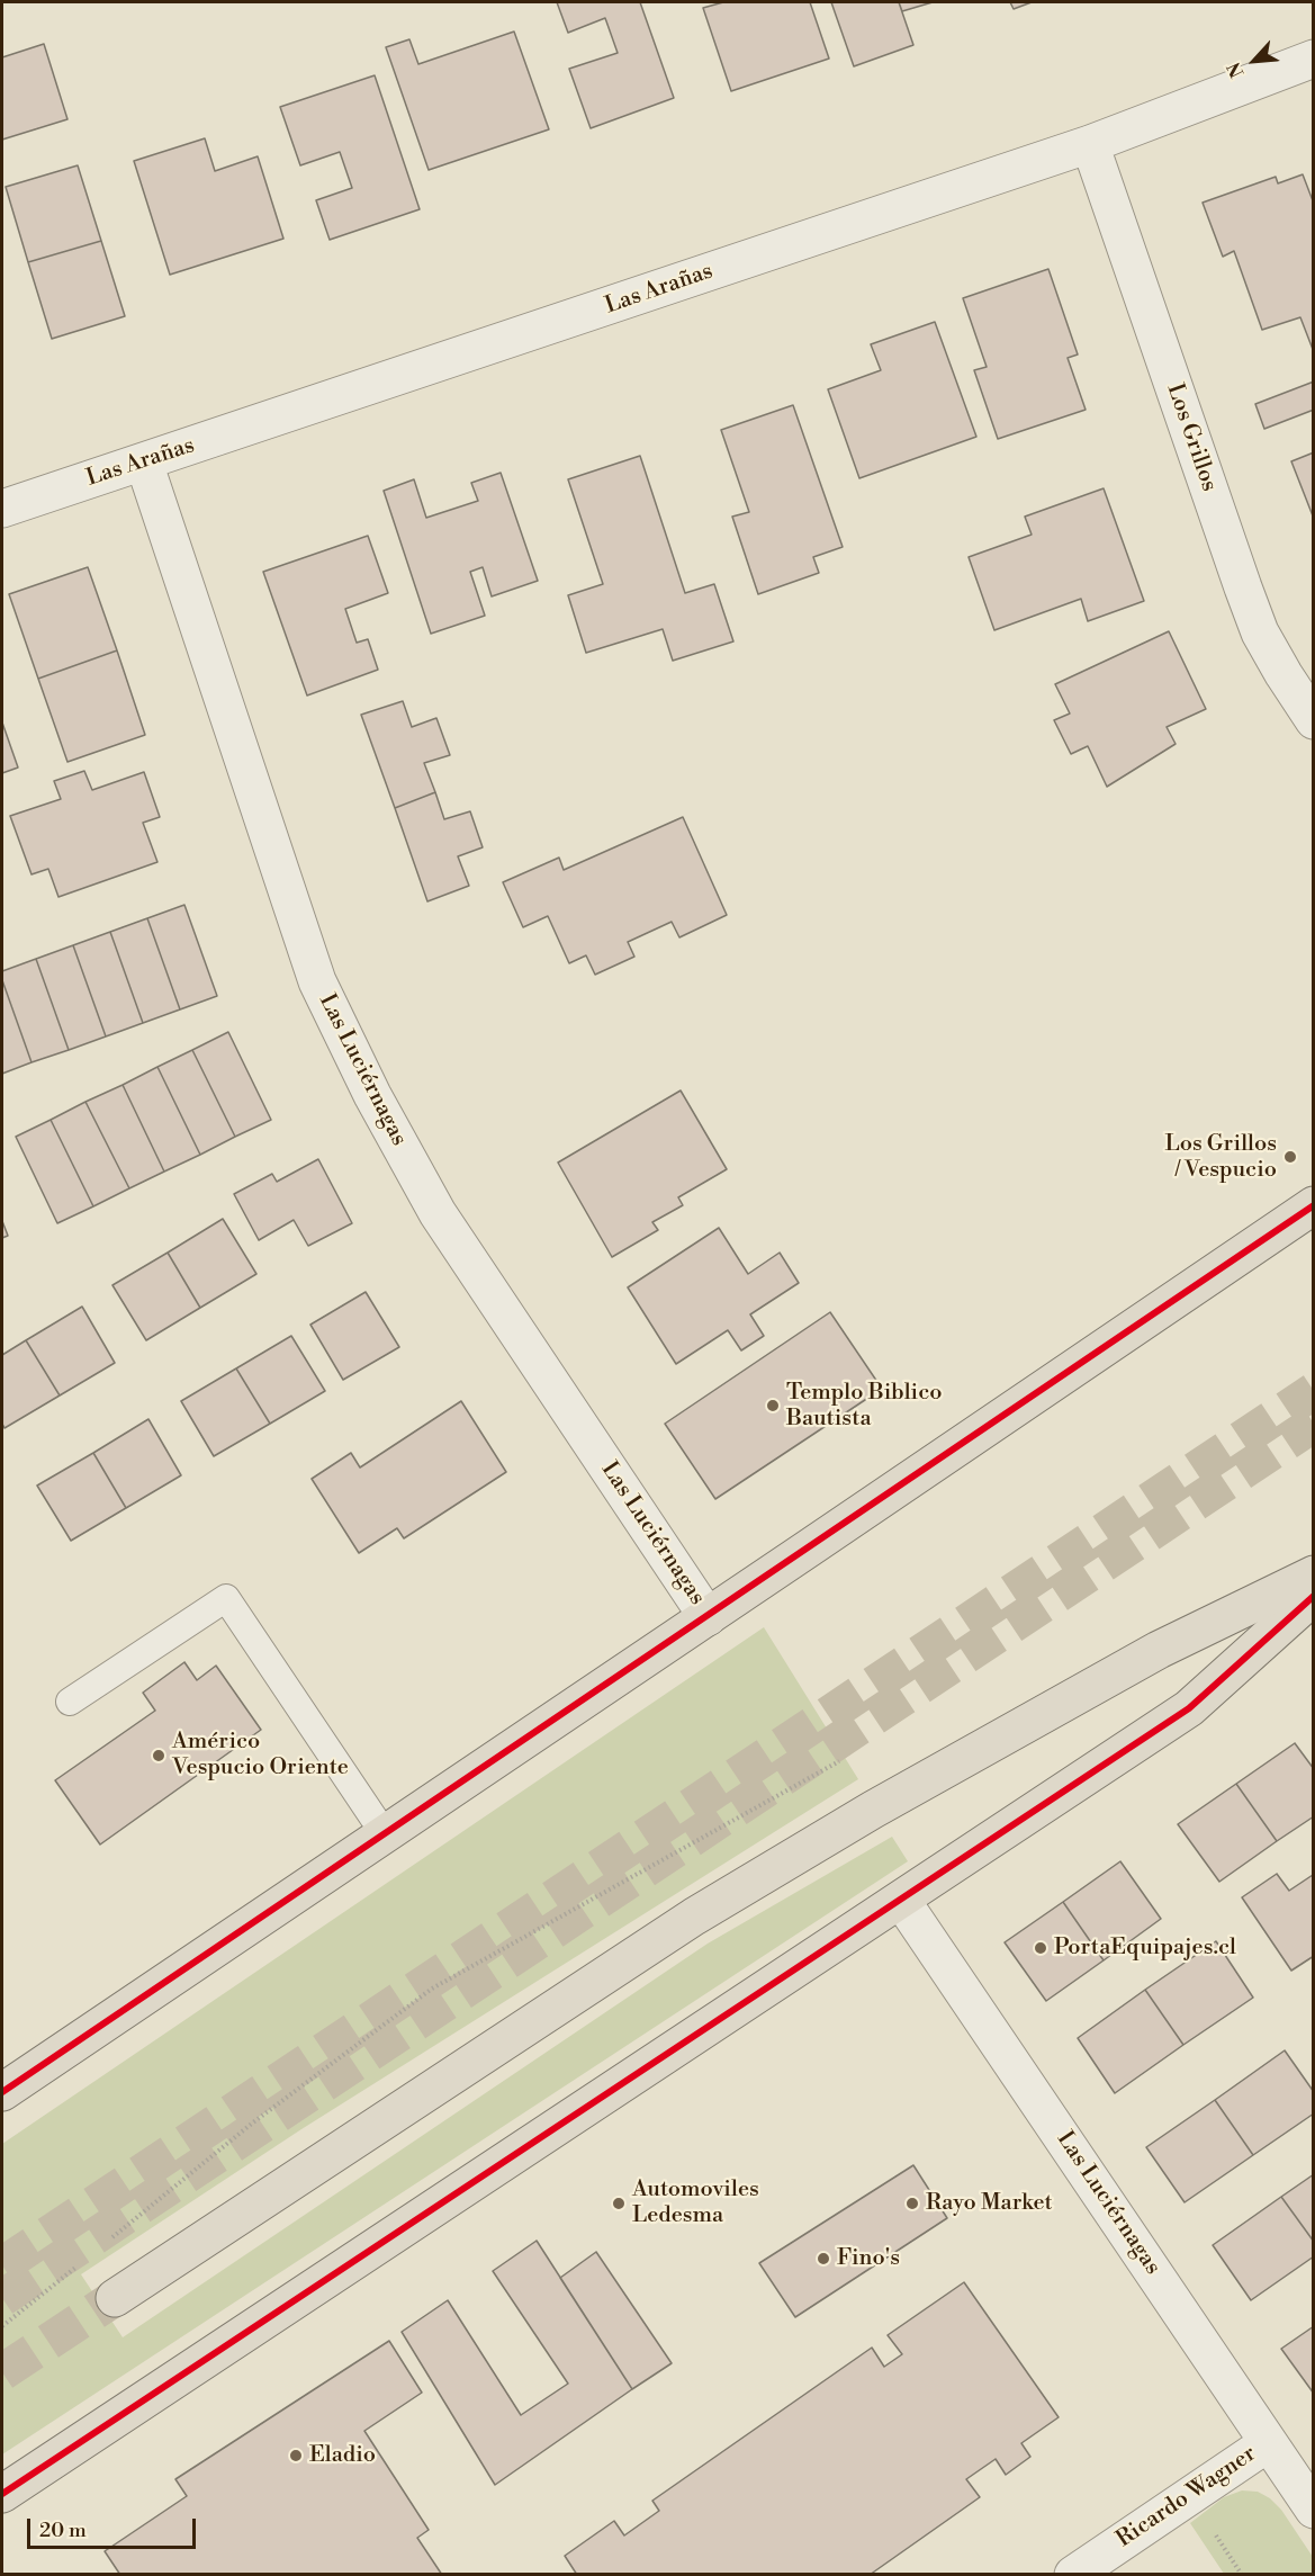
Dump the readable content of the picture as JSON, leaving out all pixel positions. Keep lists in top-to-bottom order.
{
  "streets": {
    "street": [
      "Las Arañas",
      "Los Grillos",
      "Las Luciérnagas",
      "Ricardo Wagner"
    ]
  },
  "crossings": [
    ["Las Arañas", "Los Grillos"],
    ["Las Arañas", "Las Luciérnagas"],
    ["Las Luciérnagas", "Ricardo Wagner"]
  ],
  "places": [
    "Los Grillos / Vespucio",
    "Templo Biblico Bautista",
    "Américo Vespucio Oriente",
    "PortaEquipajes.cl",
    "Automoviles Ledesma",
    "Rayo Market",
    "Fino's",
    "Eladio"
  ],
  "scale_bar": "20 m",
  "north": "bottom left"
}
